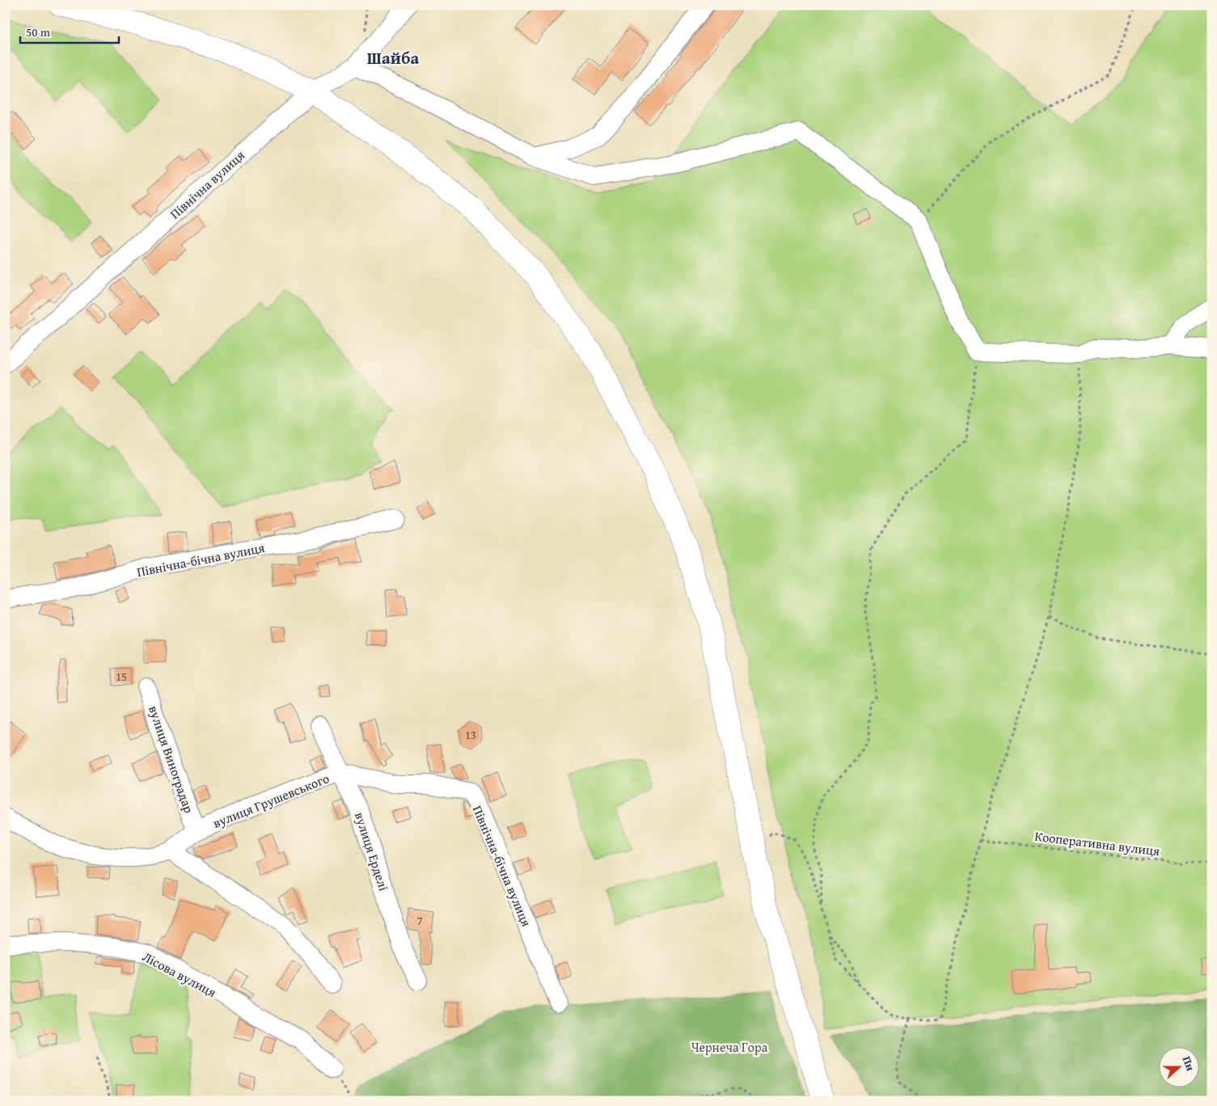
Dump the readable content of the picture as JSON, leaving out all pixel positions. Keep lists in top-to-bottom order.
{
  "streets": {
    "street": [
      "Північна вулиця",
      "Північна-бічна вулиця",
      "вулиця Виноградар",
      "вулиця Грушевського",
      "вулиця Ерделі",
      "Лісова вулиця"
    ],
    "path": ["Кооперативна вулиця"]
  },
  "crossings": [
    ["Північна-бічна вулиця", "вулиця Грушевського"],
    ["вулиця Виноградар", "вулиця Грушевського"],
    ["вулиця Грушевського", "вулиця Ерделі"]
  ],
  "districts": ["Шайба"],
  "parks": ["Чернеча Гора"],
  "house_numbers": ["15", "13", "7"],
  "scale_bar": "50 m",
  "north": "right"
}
